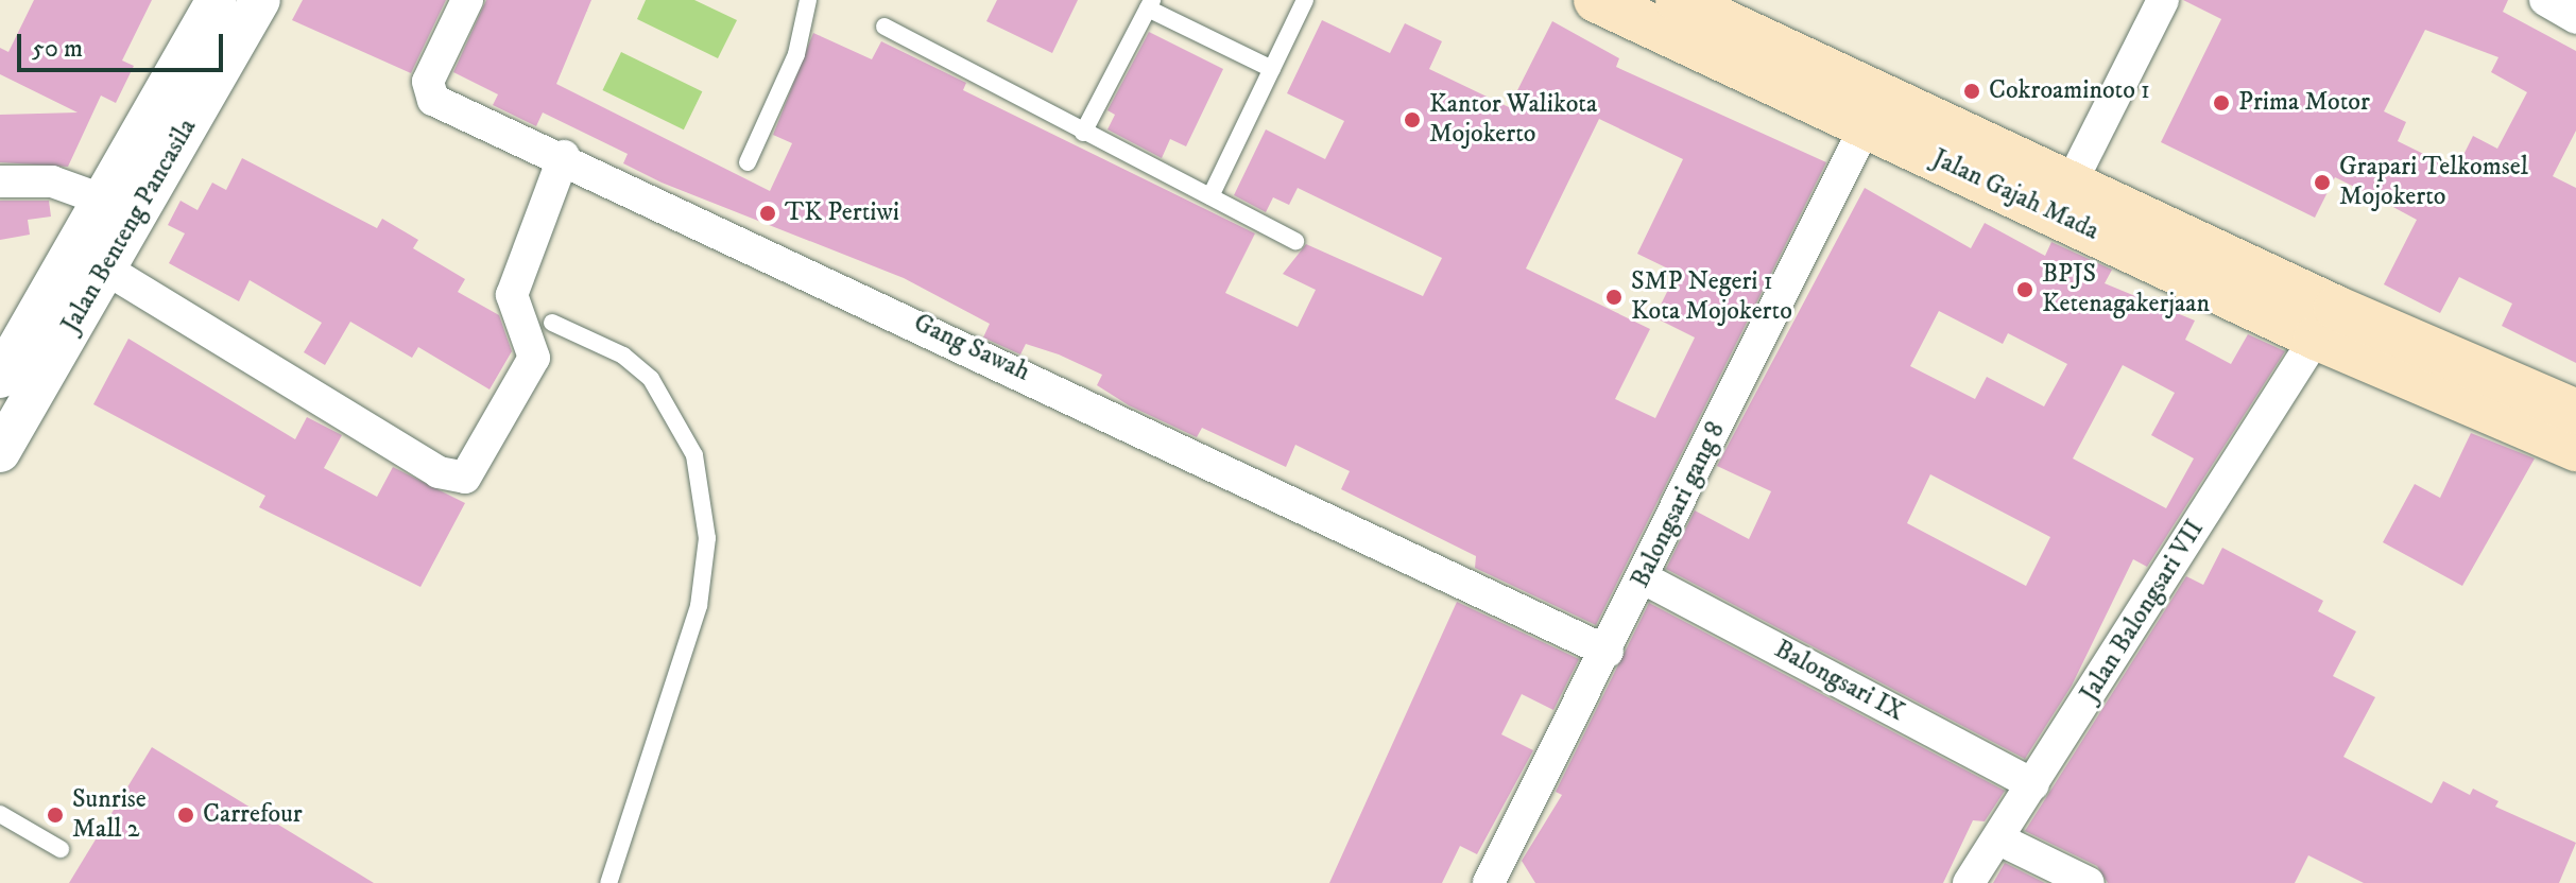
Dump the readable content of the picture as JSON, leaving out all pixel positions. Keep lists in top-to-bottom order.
{
  "streets": {
    "main road": ["Jalan Gajah Mada"],
    "street": [
      "Jalan Benteng Pancasila",
      "Gang Sawah",
      "Balongsari gang 8",
      "Jalan Balongsari VII",
      "Balongsari IX"
    ]
  },
  "crossings": [
    ["Jalan Gajah Mada", "Balongsari gang 8"],
    ["Jalan Gajah Mada", "Jalan Balongsari VII"],
    ["Gang Sawah", "Balongsari gang 8"],
    ["Balongsari gang 8", "Balongsari IX"],
    ["Jalan Balongsari VII", "Balongsari IX"]
  ],
  "places": [
    "Cokroaminoto 1",
    "Prima Motor",
    "Kantor Walikota Mojokerto",
    "Grapari Telkomsel Mojokerto",
    "TK Pertiwi",
    "BPJS Ketenagakerjaan",
    "SMP Negeri 1 Kota Mojokerto",
    "Sunrise Mall 2",
    "Carrefour"
  ],
  "scale_bar": "50 m"
}
